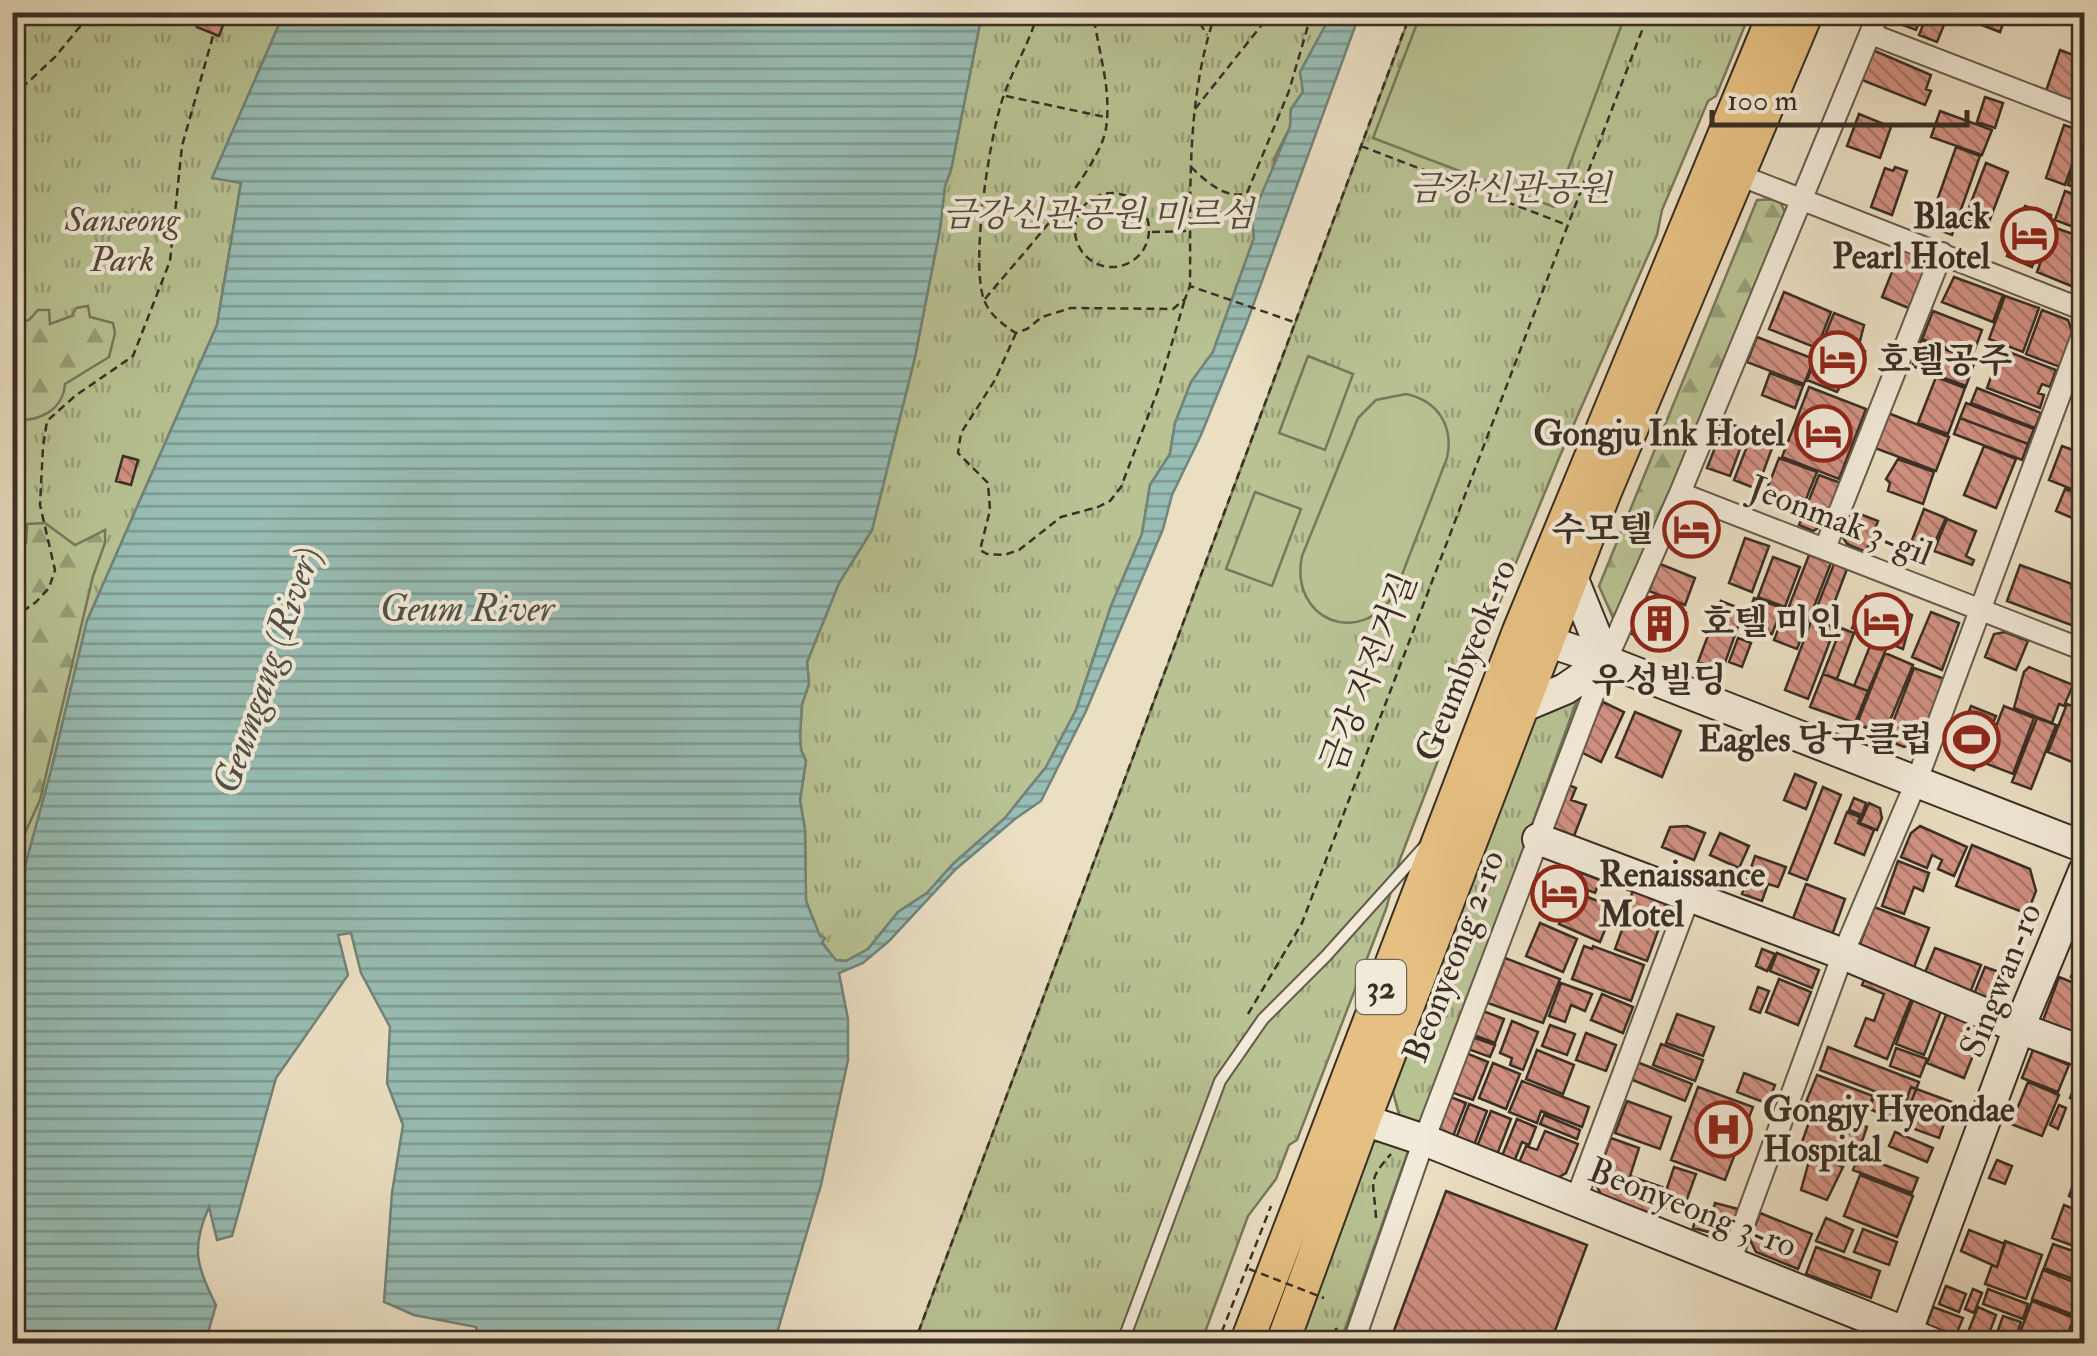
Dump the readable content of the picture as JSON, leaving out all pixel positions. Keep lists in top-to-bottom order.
{
  "streets": {
    "main road": [
      "Geumbyeok-ro",
      "Beonyeong 2-ro",
      "Singwan-ro",
      "32",
      "Beonyeong 3-ro"
    ],
    "street": ["Jeonmak 3-gil"],
    "path": ["금강 자전거길"]
  },
  "crossings": [
    ["Geumbyeok-ro", "Beonyeong 3-ro"],
    ["Beonyeong 2-ro", "Singwan-ro"],
    ["Beonyeong 2-ro", "Beonyeong 3-ro"],
    ["Singwan-ro", "Beonyeong 3-ro"]
  ],
  "water": ["Geum River", "Geumgang (River)"],
  "parks": ["금강신관공원", "금강신관공원 미르섬", "Sanseong Park"],
  "places": {
    "hotel": [
      "Black Pearl Hotel",
      "호텔공주",
      "Gongju Ink Hotel",
      "수모텔",
      "호텔 미인",
      "Renaissance Motel"
    ],
    "building": ["우성빌딩"],
    "sports": ["Eagles 당구클럽"],
    "hospital": ["Gongjy Hyeondae Hospital"]
  },
  "scale_bar": "100 m"
}
